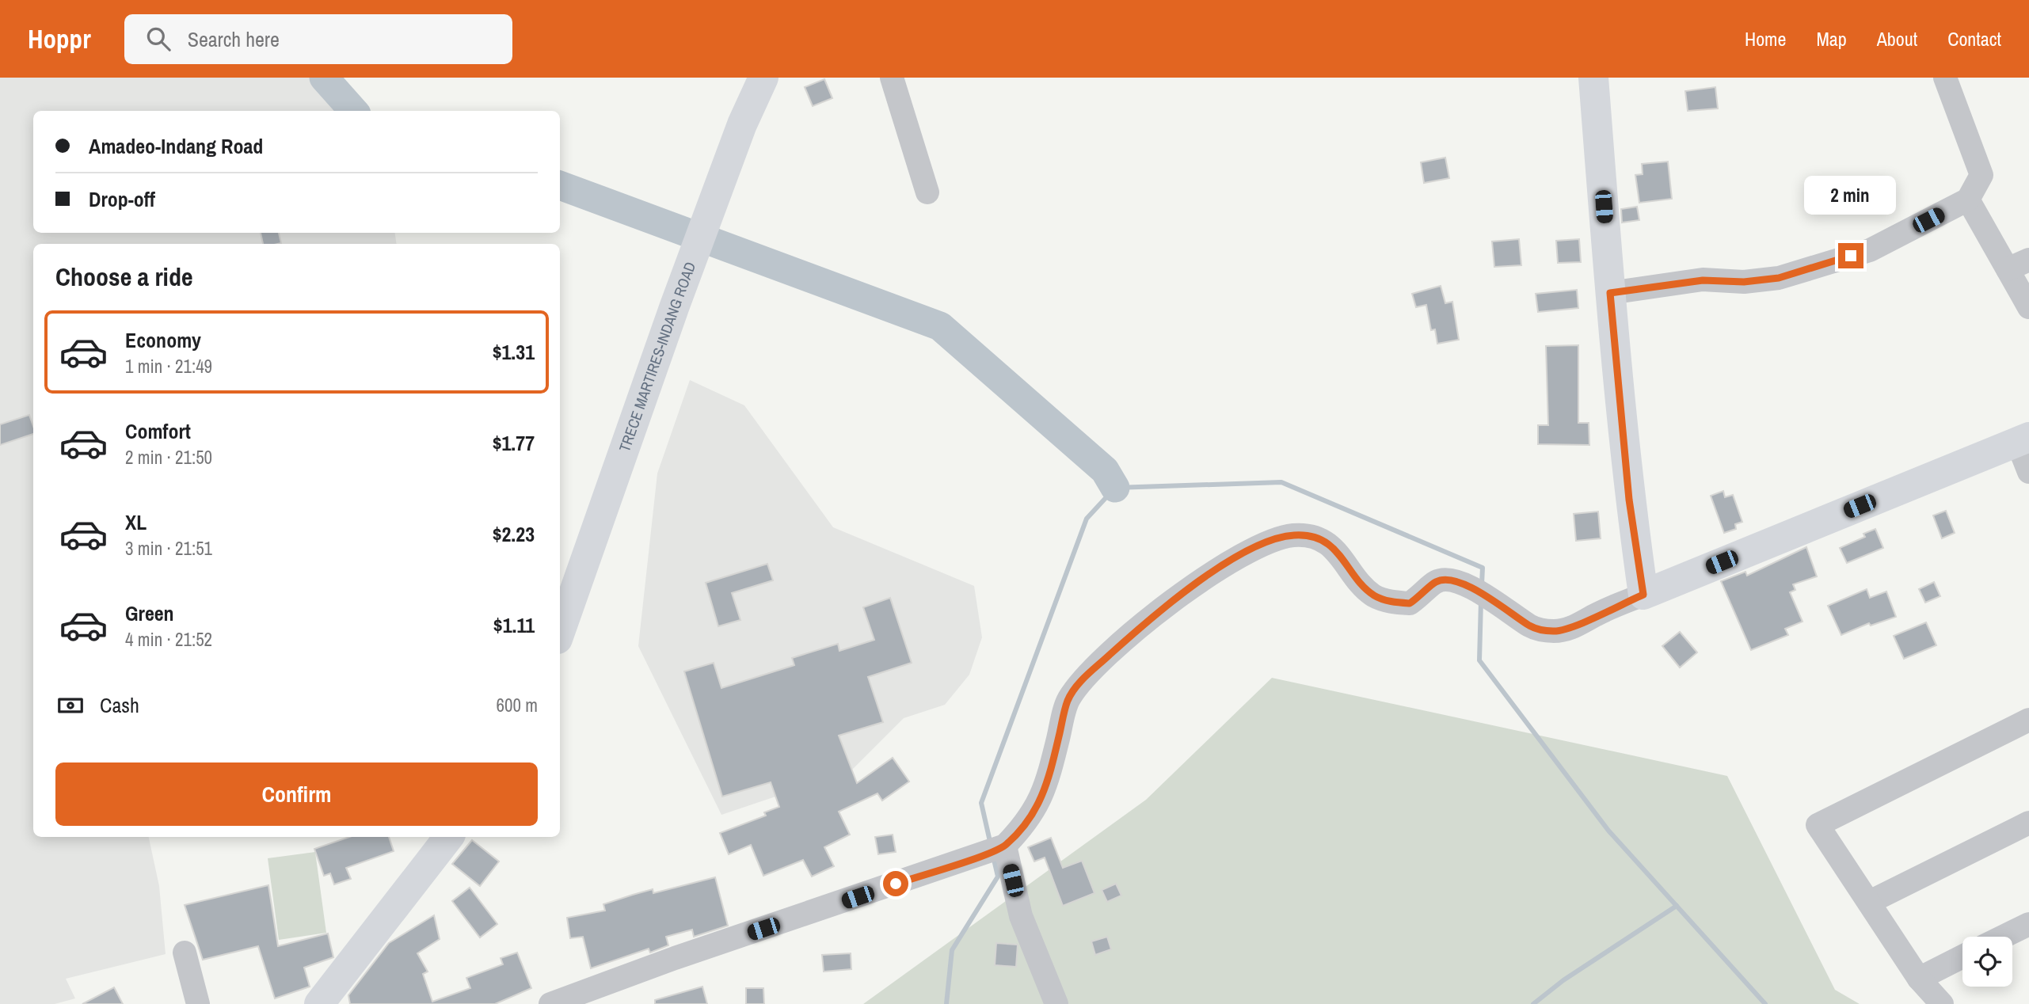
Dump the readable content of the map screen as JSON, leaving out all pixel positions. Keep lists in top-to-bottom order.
{
  "streets": {
    "main road": ["TRECE MARTIRES-INDANG ROAD"]
  },
  "page": {
    "header": "Hoppr",
    "search": "Search here",
    "nav": [
      "Home",
      "Map",
      "About",
      "Contact"
    ],
    "banner": ["Amadeo-Indang Road", "Drop-off"],
    "bubble": "2 min",
    "heading": "Choose a ride",
    "list": [
      {
        "name": "Economy",
        "note": "1 min · 21:49",
        "value": "$1.31"
      },
      {
        "name": "Comfort",
        "note": "2 min · 21:50",
        "value": "$1.77"
      },
      {
        "name": "XL",
        "note": "3 min · 21:51",
        "value": "$2.23"
      },
      {
        "name": "Green",
        "note": "4 min · 21:52",
        "value": "$1.11"
      }
    ],
    "pay": ["Cash", "600 m"],
    "buttons": "Confirm"
  }
}
